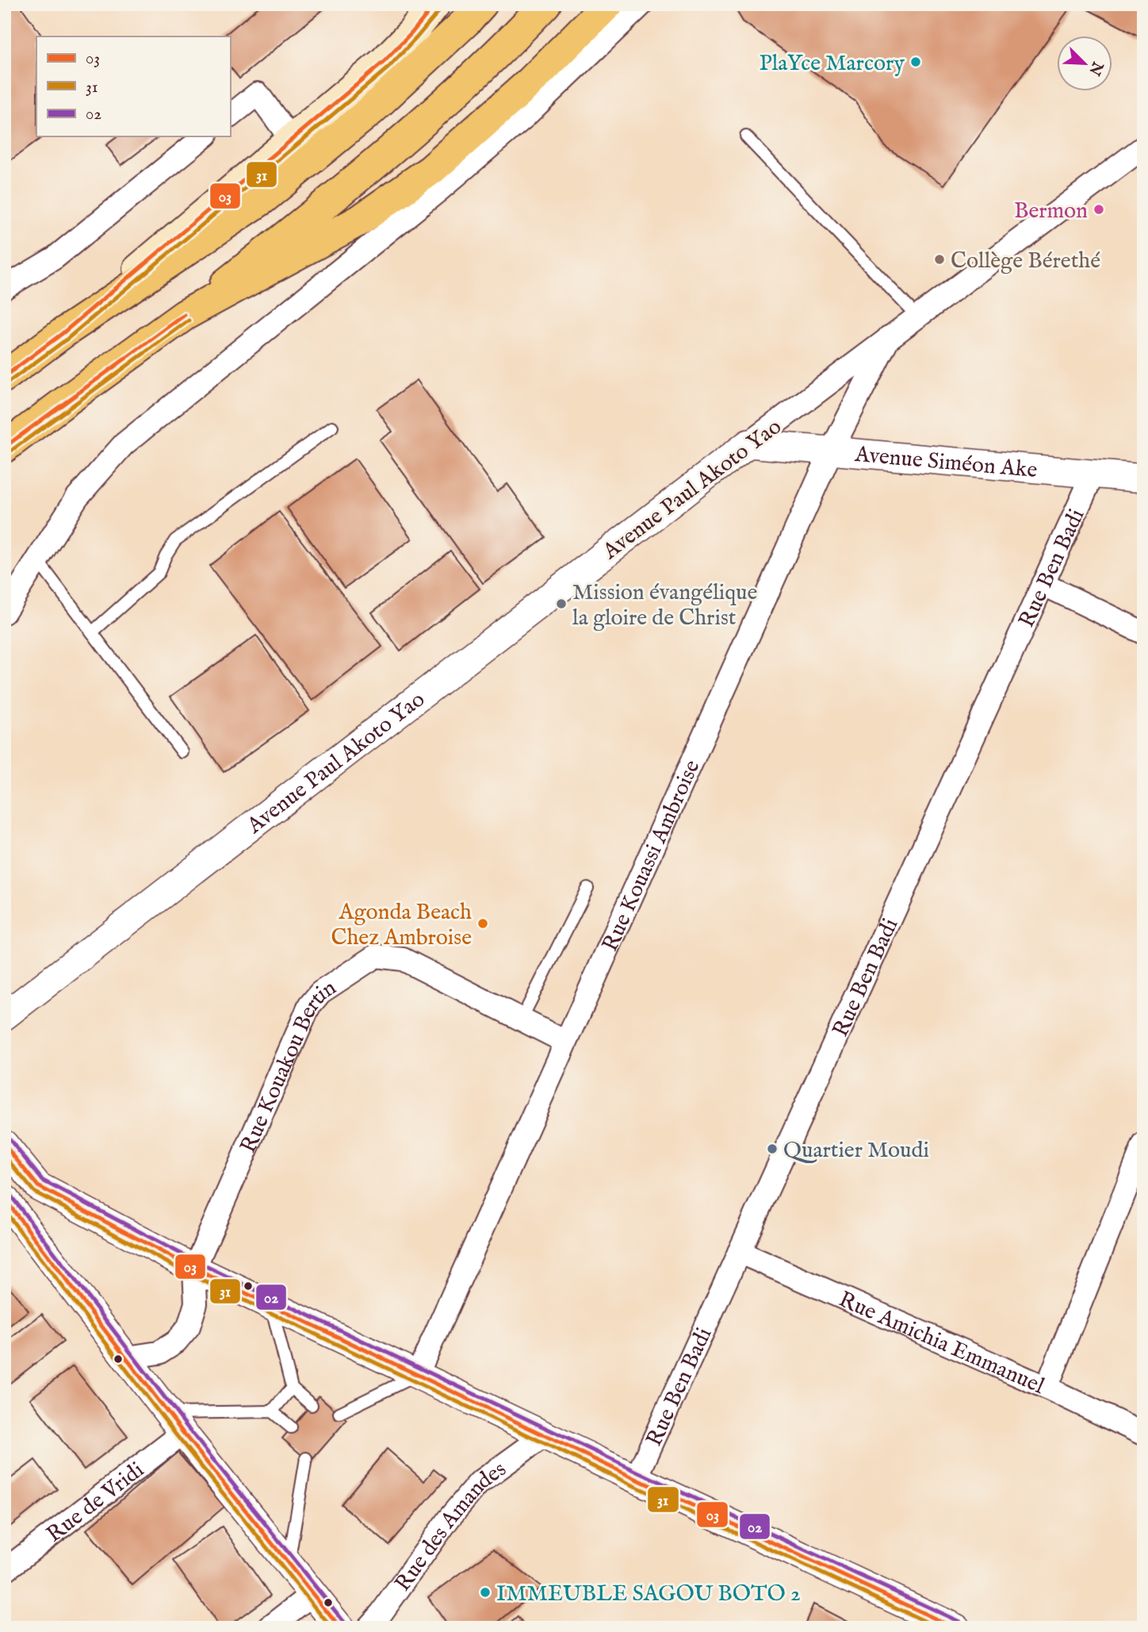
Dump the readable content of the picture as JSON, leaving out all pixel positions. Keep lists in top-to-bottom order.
{
  "streets": {
    "street": [
      "Avenue Siméon Ake",
      "Avenue Paul Akoto Yao",
      "Rue Ben Badi",
      "Rue Kouassi Ambroise",
      "Rue Kouakou Bertin",
      "Rue Amichia Emmanuel",
      "Rue de Vridi",
      "Rue des Amandes"
    ]
  },
  "crossings": [
    ["Avenue Siméon Ake", "Avenue Paul Akoto Yao"],
    ["Avenue Siméon Ake", "Rue Ben Badi"],
    ["Avenue Siméon Ake", "Rue Kouassi Ambroise"],
    ["Avenue Paul Akoto Yao", "Rue Kouassi Ambroise"],
    ["Rue Ben Badi", "Rue Amichia Emmanuel"],
    ["Rue Kouassi Ambroise", "Rue Kouakou Bertin"]
  ],
  "places": [
    "PlaYce Marcory",
    "Bermon",
    "Collège Bérethé",
    "Mission évangélique la gloire de Christ",
    "Agonda Beach Chez Ambroise",
    "Quartier Moudi",
    "IMMEUBLE SAGOU BOTO 2"
  ],
  "lines": ["transit line 03", "transit line 31", "transit line 02"],
  "legend": ["03", "31", "02"],
  "north": "bottom right"
}
